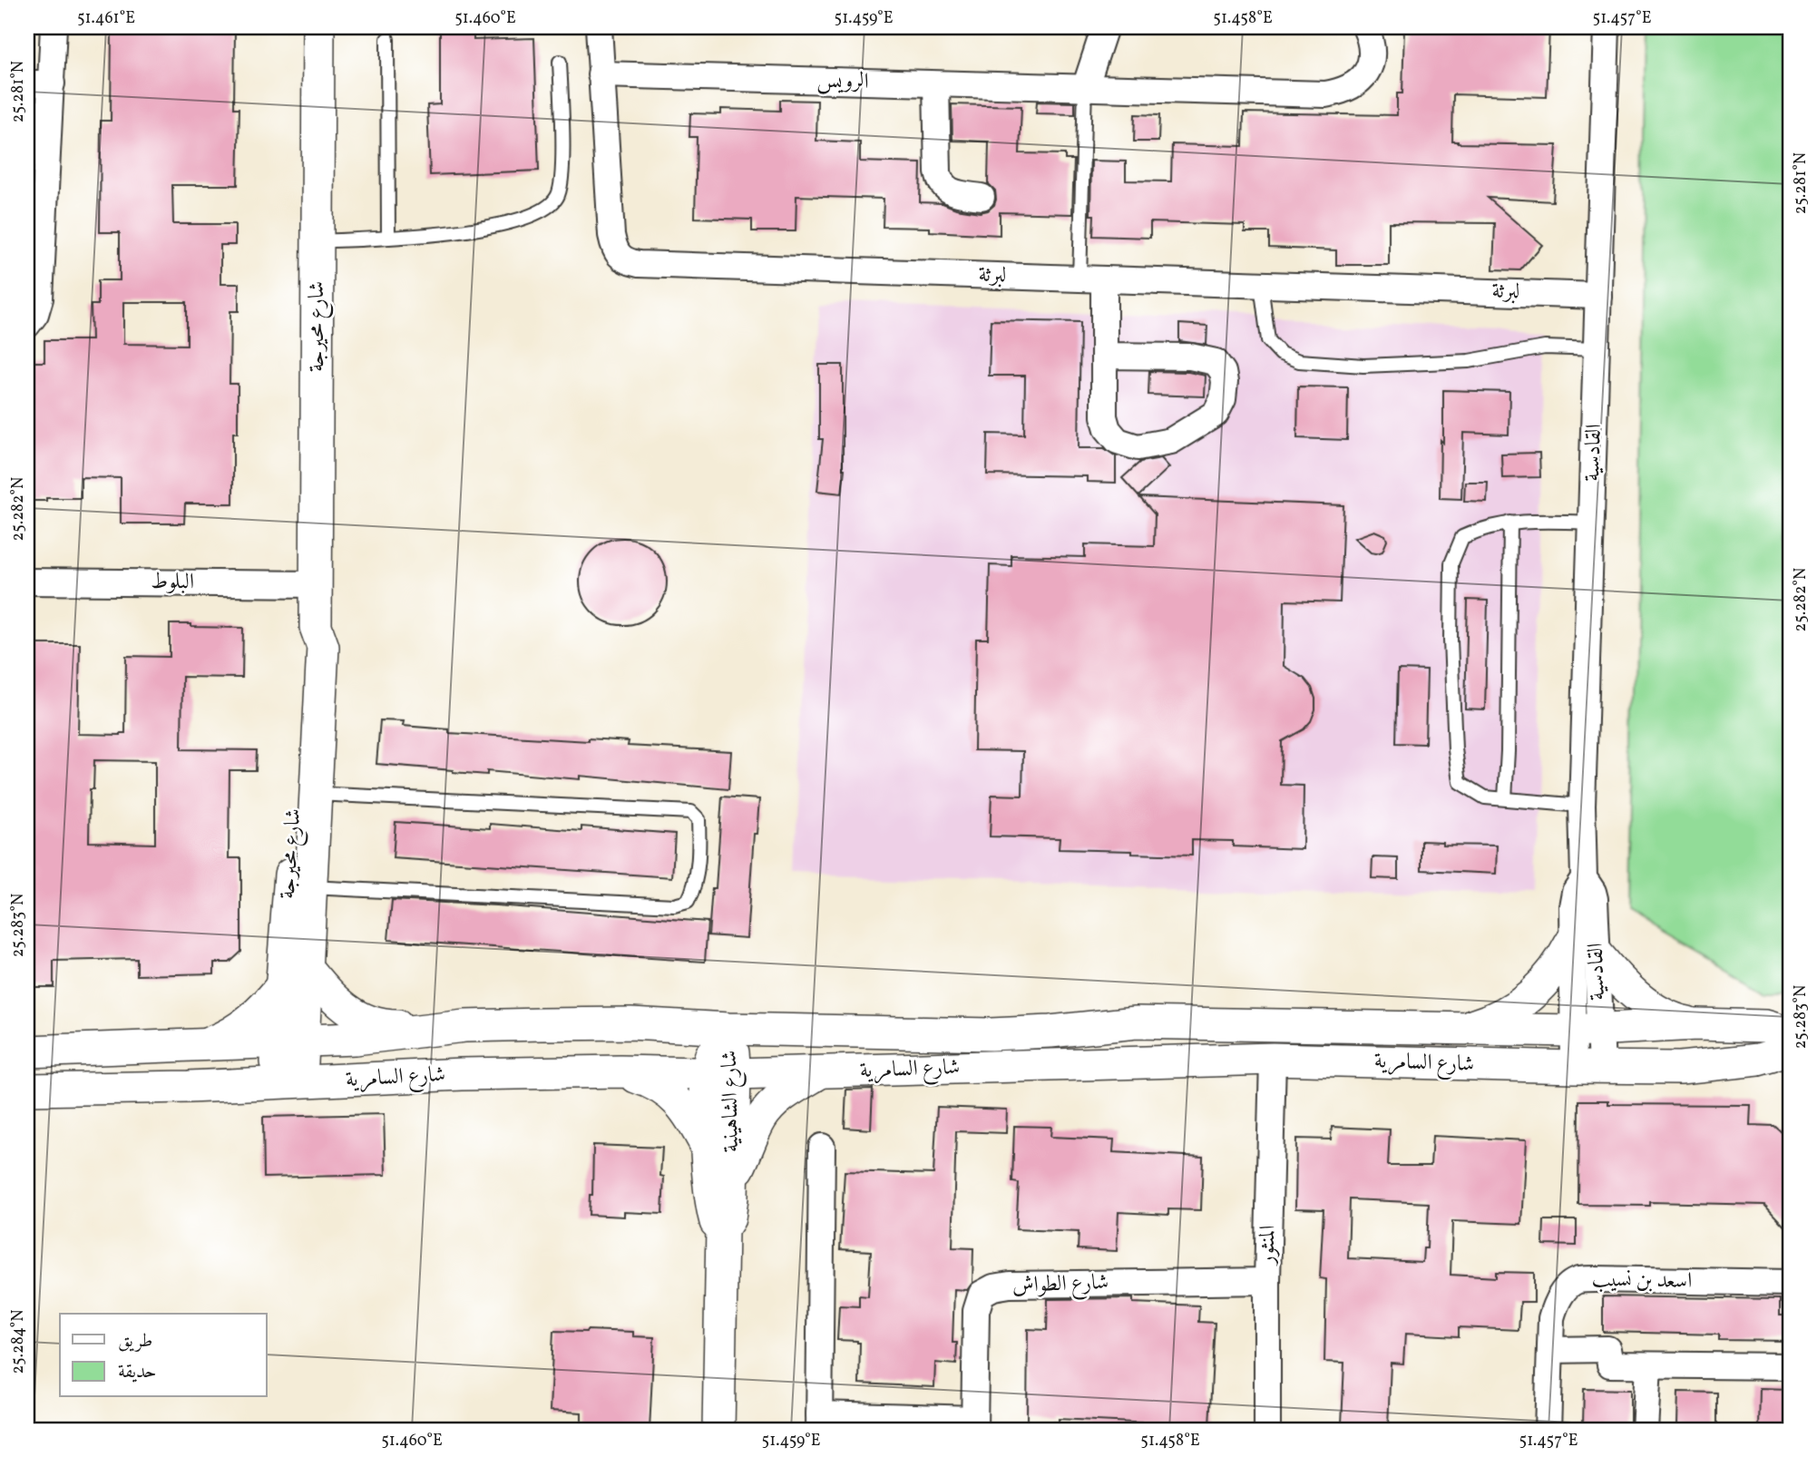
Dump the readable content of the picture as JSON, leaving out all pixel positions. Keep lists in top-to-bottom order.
{
  "streets": {
    "street": [
      "الرويس",
      "لبرثة",
      "شارع محيرجة",
      "القادسية",
      "البلوط",
      "شارع السامرية",
      "شارع الشاهينية",
      "المنثور",
      "اسعد بن نسيب",
      "شارع الطواش"
    ]
  },
  "crossings": [
    ["الرويس", "لبرثة"],
    ["لبرثة", "القادسية"],
    ["شارع محيرجة", "البلوط"],
    ["شارع محيرجة", "شارع السامرية"],
    ["القادسية", "شارع السامرية"],
    ["شارع السامرية", "شارع الشاهينية"],
    ["شارع السامرية", "المنثور"],
    ["المنثور", "شارع الطواش"]
  ],
  "legend": ["طريق", "حديقة"],
  "coordinates": [
    "51.461°E",
    "51.460°E",
    "51.459°E",
    "51.458°E",
    "51.457°E",
    "25.281°N",
    "25.282°N",
    "25.283°N",
    "25.284°N"
  ]
}
